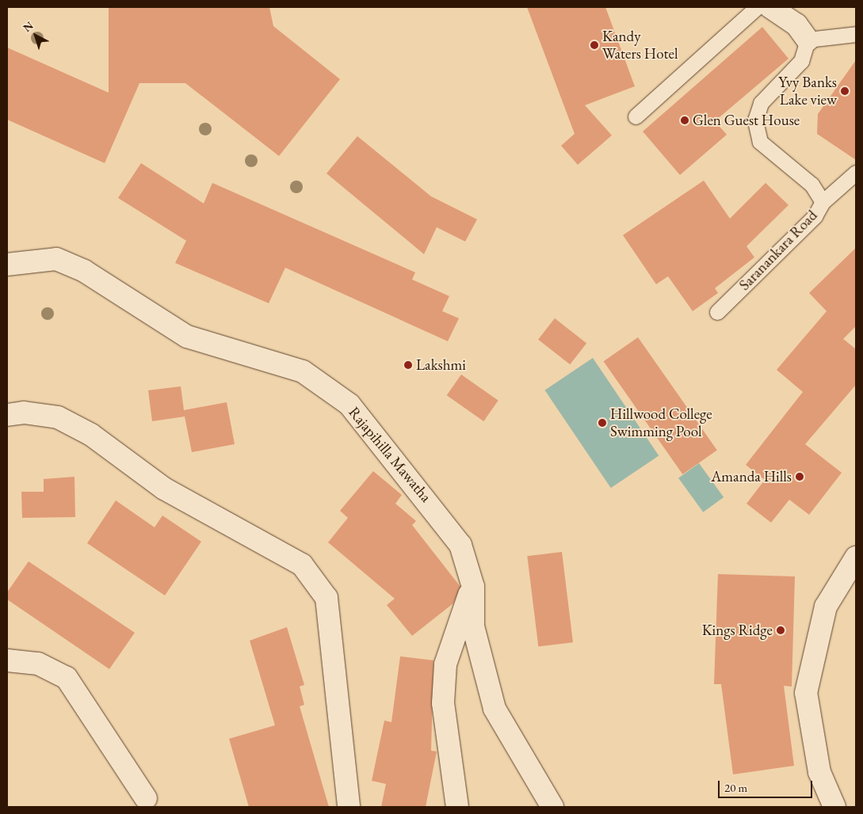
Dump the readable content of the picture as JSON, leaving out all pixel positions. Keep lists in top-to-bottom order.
{
  "streets": {
    "street": ["Rajapihilla Mawatha"],
    "lane": ["Saranankara Road"]
  },
  "places": [
    "Kandy Waters Hotel",
    "Yvy Banks Lake view",
    "Glen Guest House",
    "Lakshmi",
    "Hillwood College Swimming Pool",
    "Amanda Hills",
    "Kings Ridge"
  ],
  "scale_bar": "20 m",
  "north": "top left"
}
